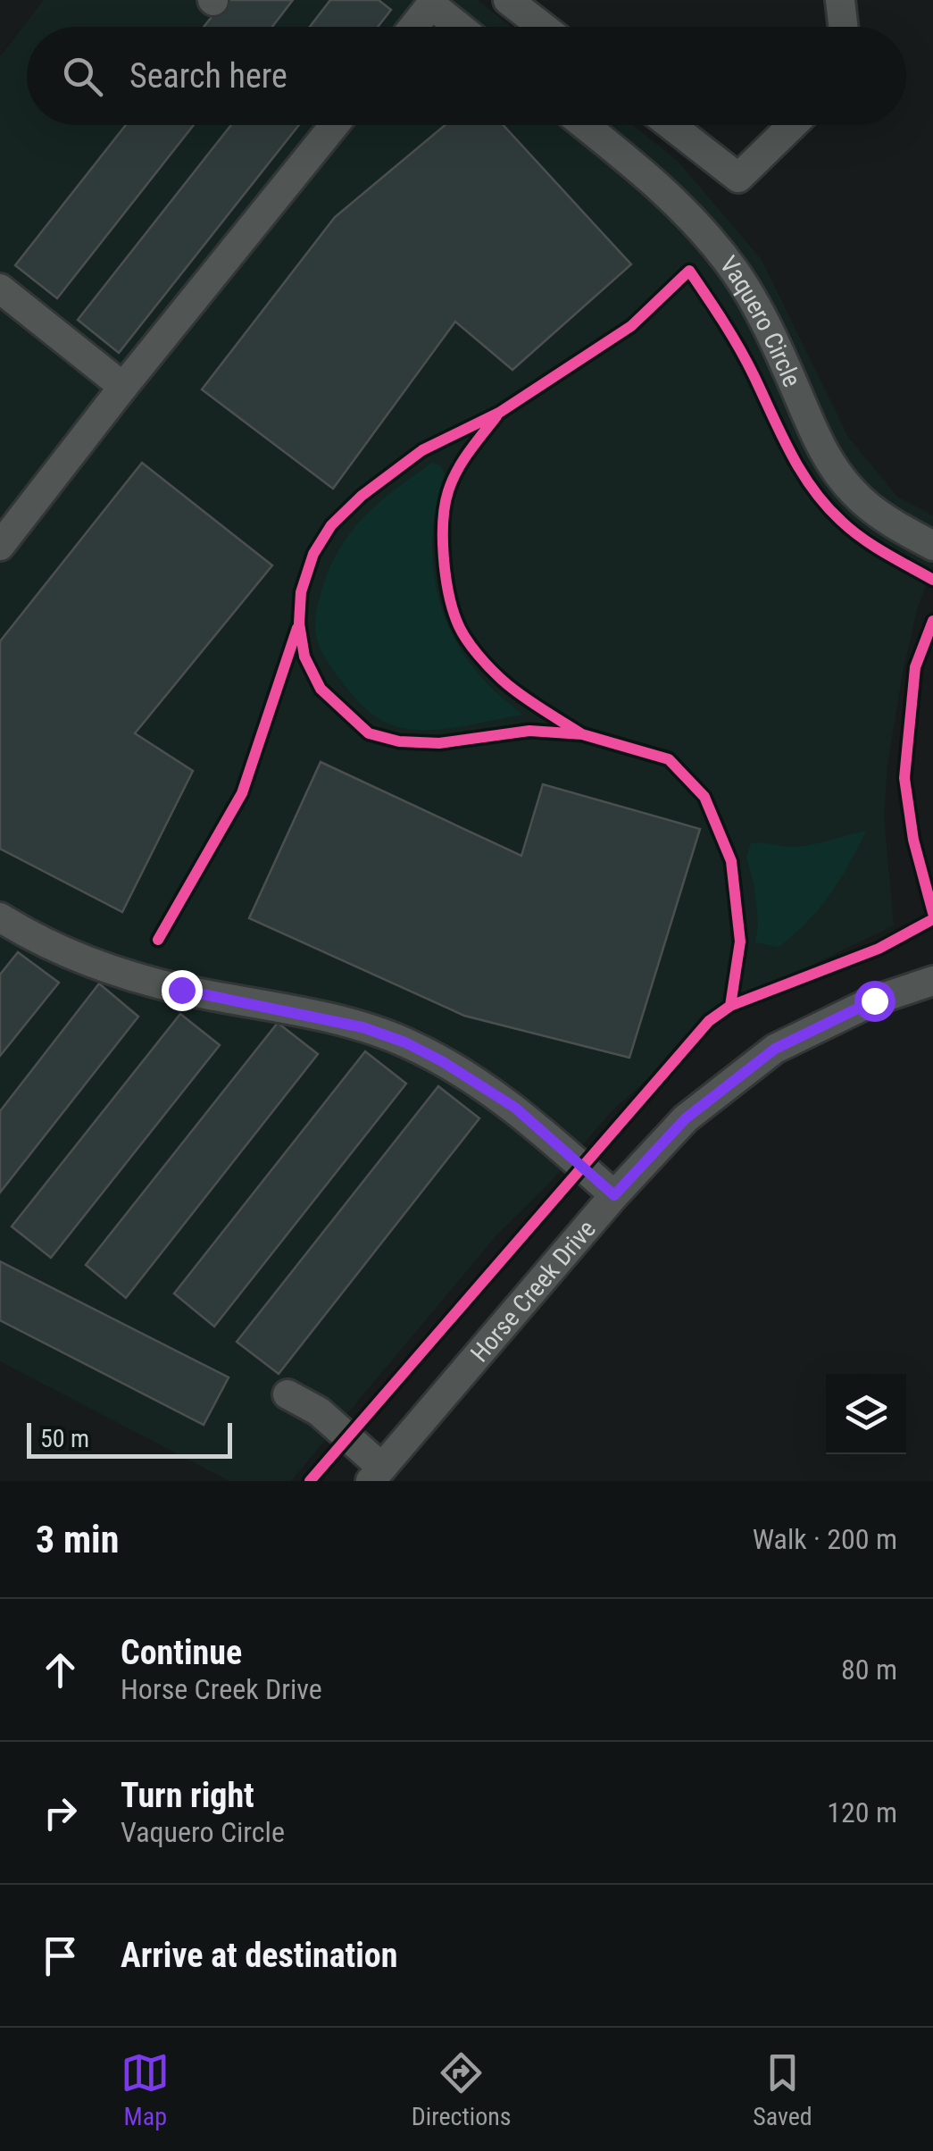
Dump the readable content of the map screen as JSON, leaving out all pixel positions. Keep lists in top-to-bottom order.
{
  "streets": {
    "street": ["Vaquero Circle", "Horse Creek Drive"]
  },
  "scale_bar": "50 m",
  "page": {
    "search": "Search here",
    "scale": "50 m",
    "heading": ["3 min", "Walk · 200 m"],
    "list": [
      ["Continue", "Horse Creek Drive", "80 m"],
      ["Turn right", "Vaquero Circle", "120 m"],
      "Arrive at destination"
    ],
    "nav": ["Map", "Directions", "Saved"]
  }
}
